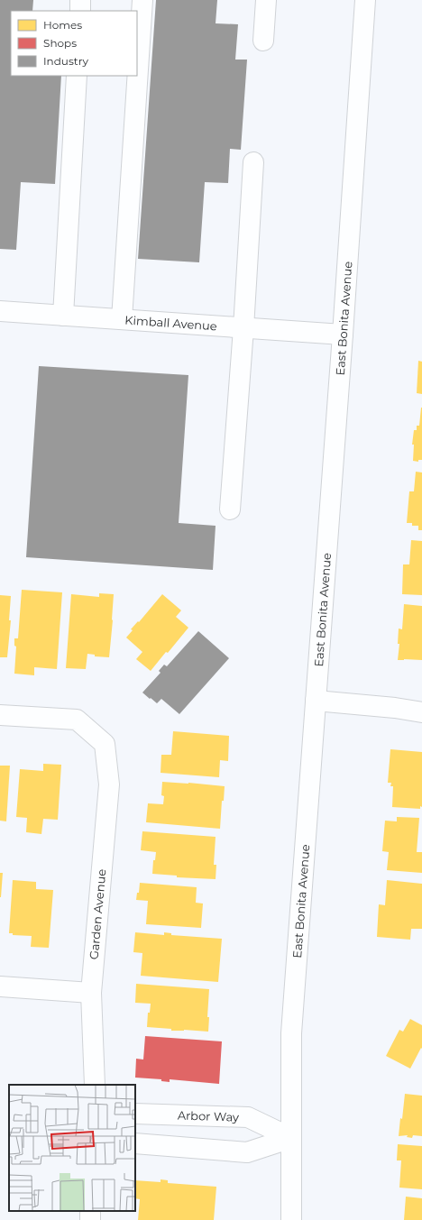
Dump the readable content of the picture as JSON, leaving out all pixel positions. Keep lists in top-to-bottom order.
{
  "streets": {
    "street": [
      "East Bonita Avenue",
      "Kimball Avenue",
      "Garden Avenue",
      "Arbor Way"
    ]
  },
  "crossings": [
    ["East Bonita Avenue", "Kimball Avenue"],
    ["East Bonita Avenue", "Arbor Way"]
  ],
  "legend": ["Homes", "Shops", "Industry"]
}
